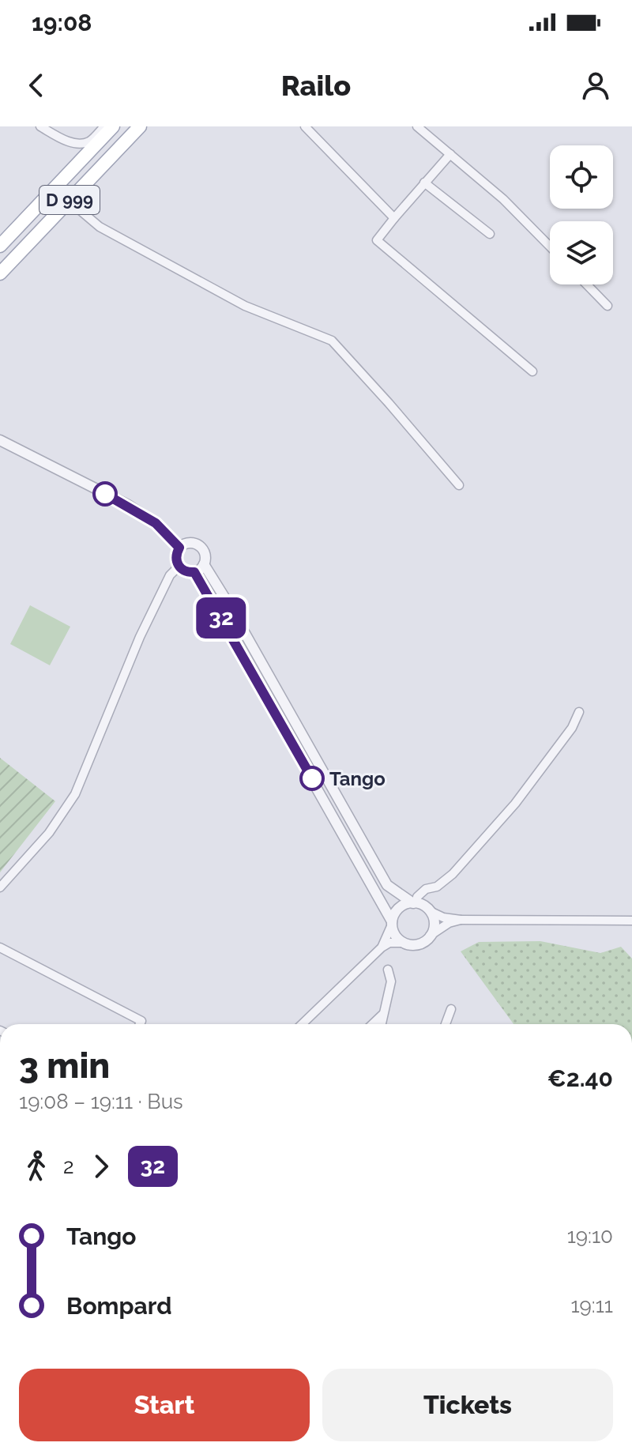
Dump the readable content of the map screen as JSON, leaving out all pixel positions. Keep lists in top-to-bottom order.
{
  "streets": {
    "main road": ["D 999"]
  },
  "places": ["Tango"],
  "lines": ["bus line 32"],
  "page": {
    "status": "19:08",
    "header": "Railo",
    "on_map": "32",
    "heading": ["3 min", "19:08 – 19:11 · Bus", "€2.40"],
    "legs": ["2", "32"],
    "list": [
      {
        "name": "Tango",
        "value": "19:10"
      },
      {
        "name": "Bompard",
        "value": "19:11"
      }
    ],
    "buttons": ["Start", "Tickets"]
  }
}
